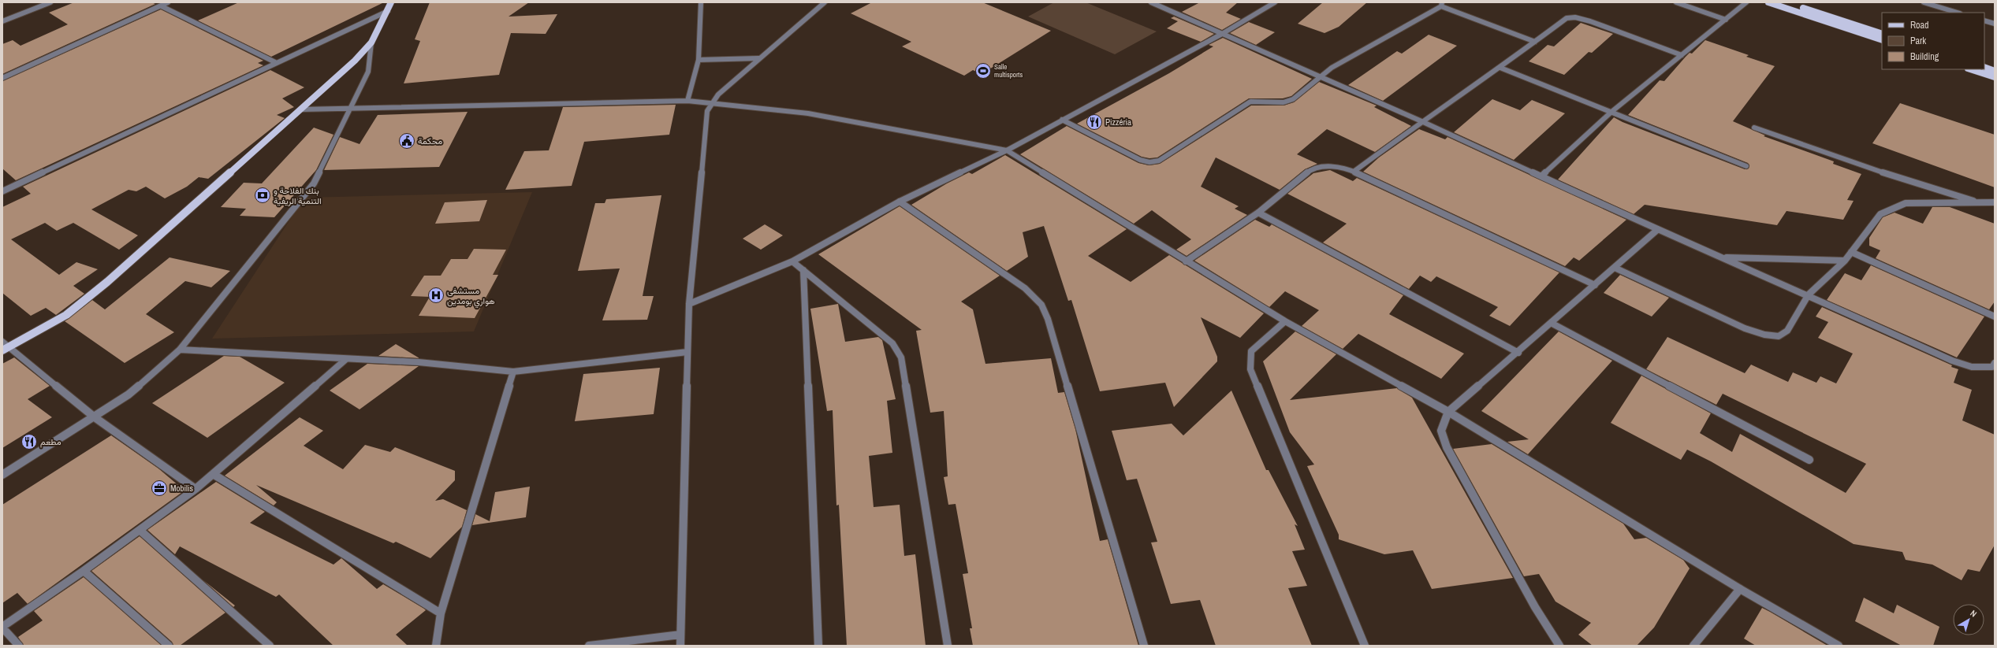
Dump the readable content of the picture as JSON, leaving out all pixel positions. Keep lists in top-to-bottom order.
{
  "places": {
    "sports": ["Salle multisports"],
    "restaurant": ["Pizzéria", "مطعم"],
    "public building": ["محكمة"],
    "bank": ["بنك الفلاحة و التنمية الريفية"],
    "hospital": ["مستشفى هواري بومدين"],
    "office": ["Mobilis"]
  },
  "legend": ["Road", "Park", "Building"],
  "north": "top right"
}
